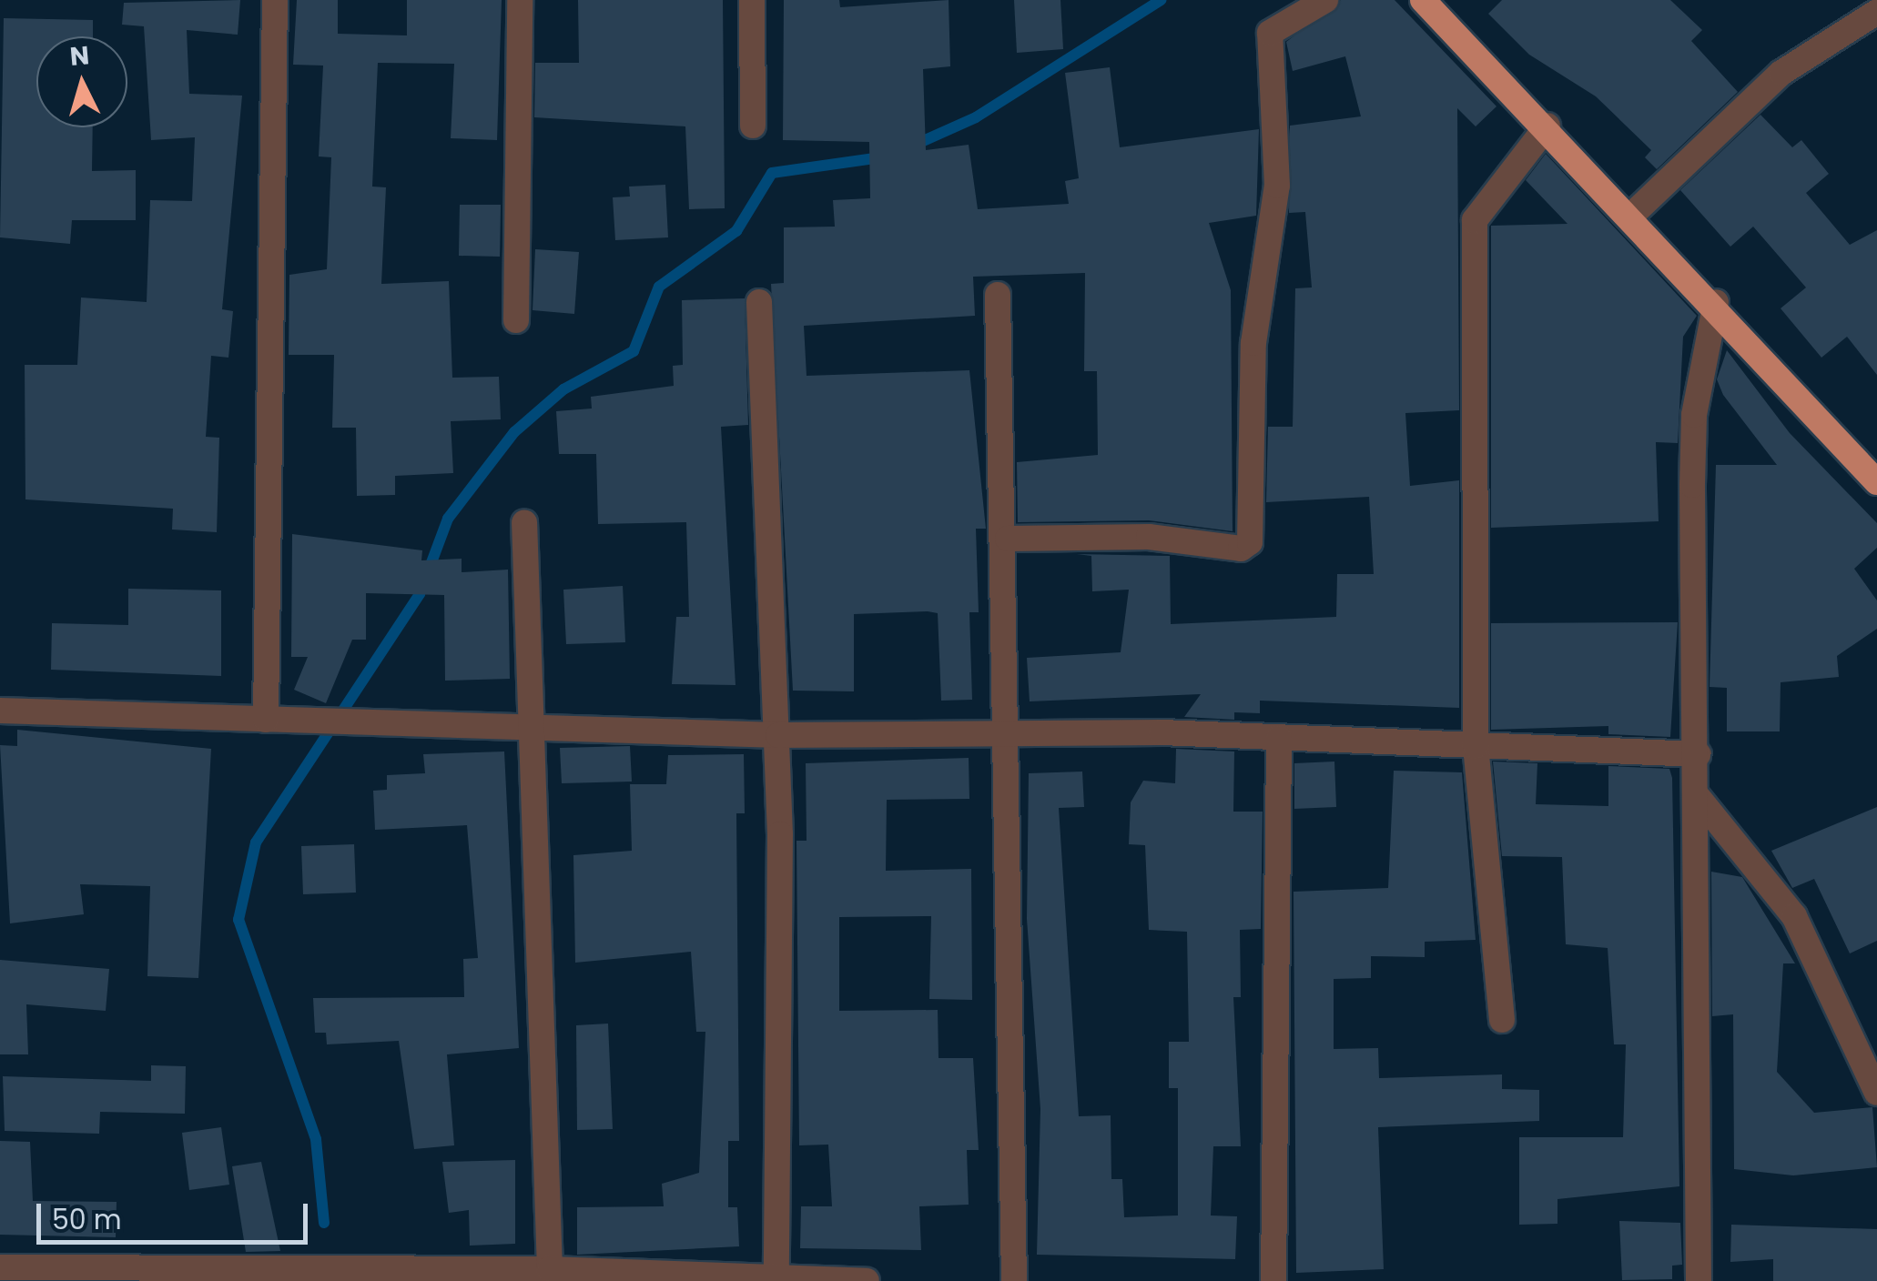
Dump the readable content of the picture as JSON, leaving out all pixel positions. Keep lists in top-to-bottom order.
{
  "scale_bar": "50 m",
  "north": "top"
}
